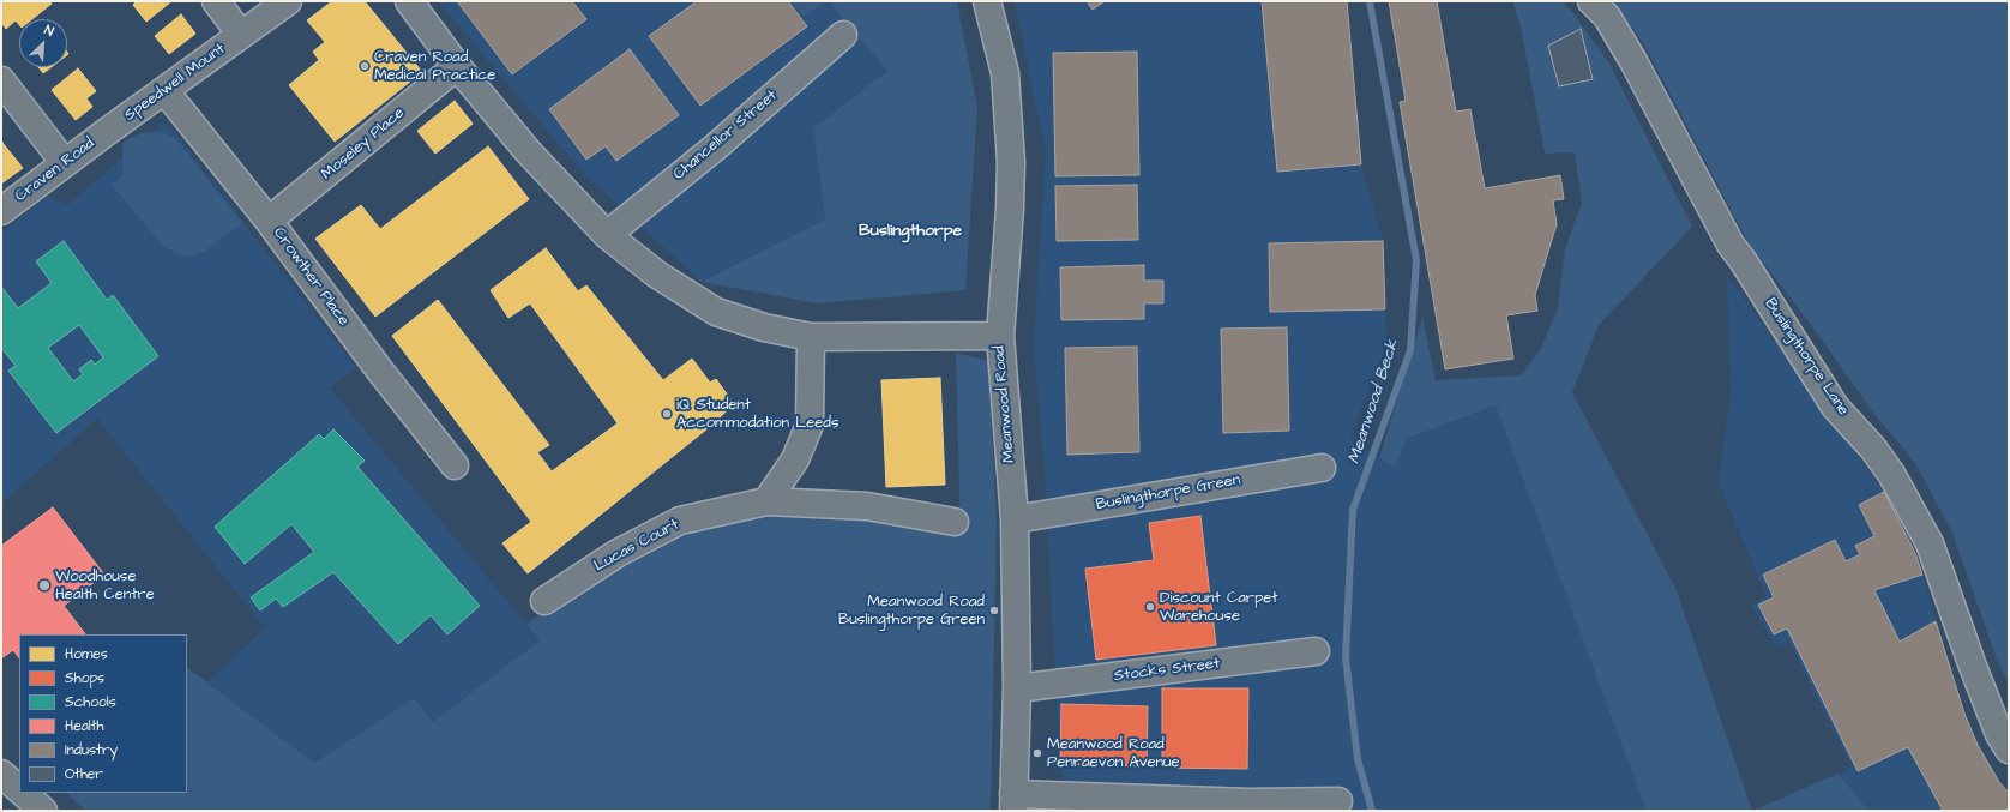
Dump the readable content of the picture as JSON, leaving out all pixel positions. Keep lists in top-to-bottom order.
{
  "streets": {
    "street": [
      "Speedwell Mount",
      "Chancellor Street",
      "Moseley Place",
      "Craven Road",
      "Crowther Place",
      "Buslingthorpe Lane",
      "Meanwood Road",
      "Buslingthorpe Green",
      "Lucas Court",
      "Stocks Street"
    ]
  },
  "crossings": [
    ["Speedwell Mount", "Craven Road"],
    ["Speedwell Mount", "Crowther Place"],
    ["Moseley Place", "Crowther Place"],
    ["Meanwood Road", "Buslingthorpe Green"],
    ["Meanwood Road", "Stocks Street"]
  ],
  "districts": ["Buslingthorpe"],
  "water": ["Meanwood Beck"],
  "places": [
    "Craven Road Medical Practice",
    "iQ Student Accommodation Leeds",
    "Woodhouse Health Centre",
    "Discount Carpet Warehouse",
    "Meanwood Road Buslingthorpe Green",
    "Meanwood Road Penraevon Avenue"
  ],
  "legend": [
    "Homes",
    "Shops",
    "Schools",
    "Health",
    "Industry",
    "Other"
  ],
  "north": "top right"
}
